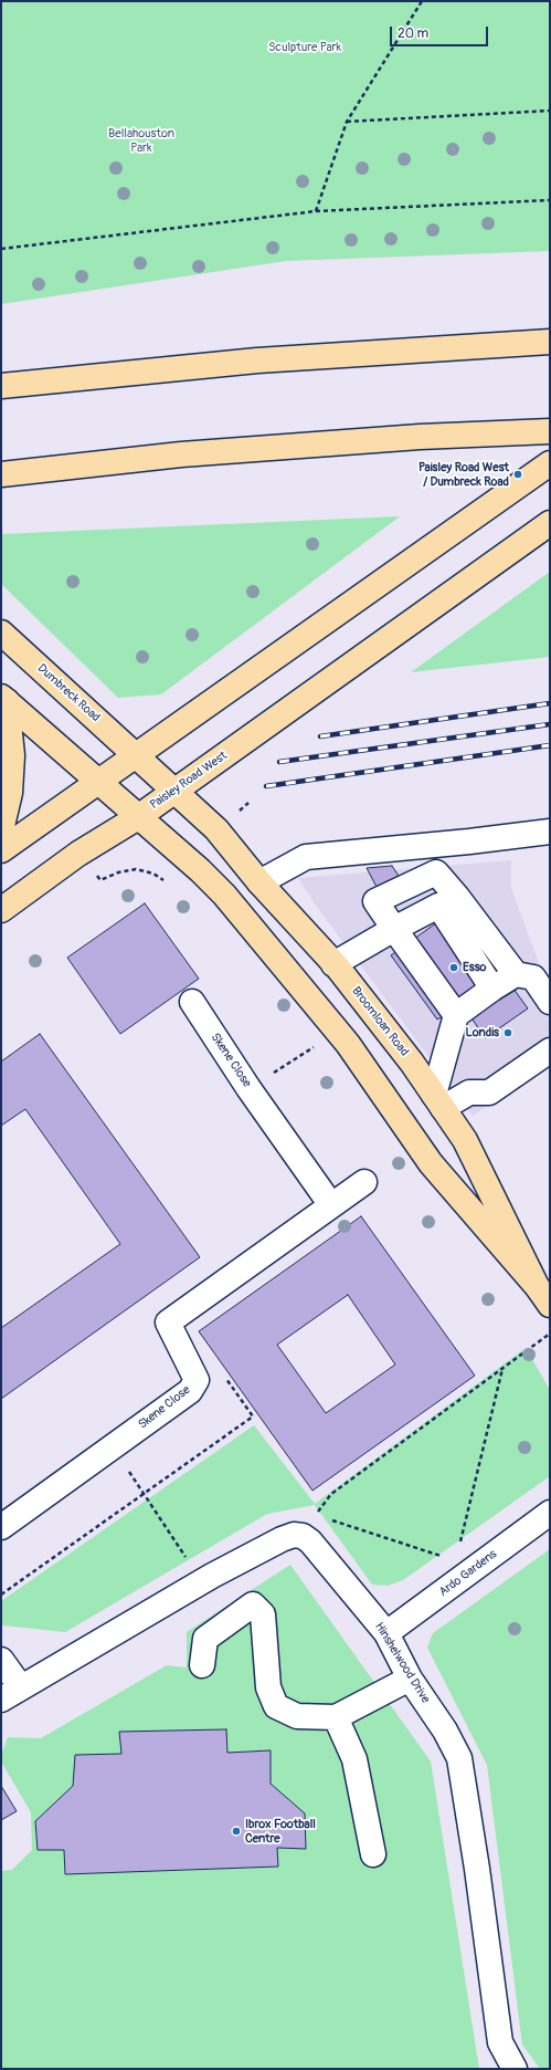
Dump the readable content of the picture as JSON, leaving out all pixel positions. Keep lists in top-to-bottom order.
{
  "streets": {
    "main road": ["Dumbreck Road", "Paisley Road West", "Broomloan Road"],
    "street": ["Skene Close", "Ardo Gardens", "Hinshelwood Drive"]
  },
  "crossings": [
    ["Dumbreck Road", "Paisley Road West"],
    ["Dumbreck Road", "Broomloan Road"],
    ["Paisley Road West", "Broomloan Road"],
    ["Ardo Gardens", "Hinshelwood Drive"]
  ],
  "parks": ["Sculpture Park", "Bellahouston Park"],
  "places": [
    "Paisley Road West / Dumbreck Road",
    "Esso",
    "Londis",
    "Ibrox Football Centre"
  ],
  "scale_bar": "20 m"
}
